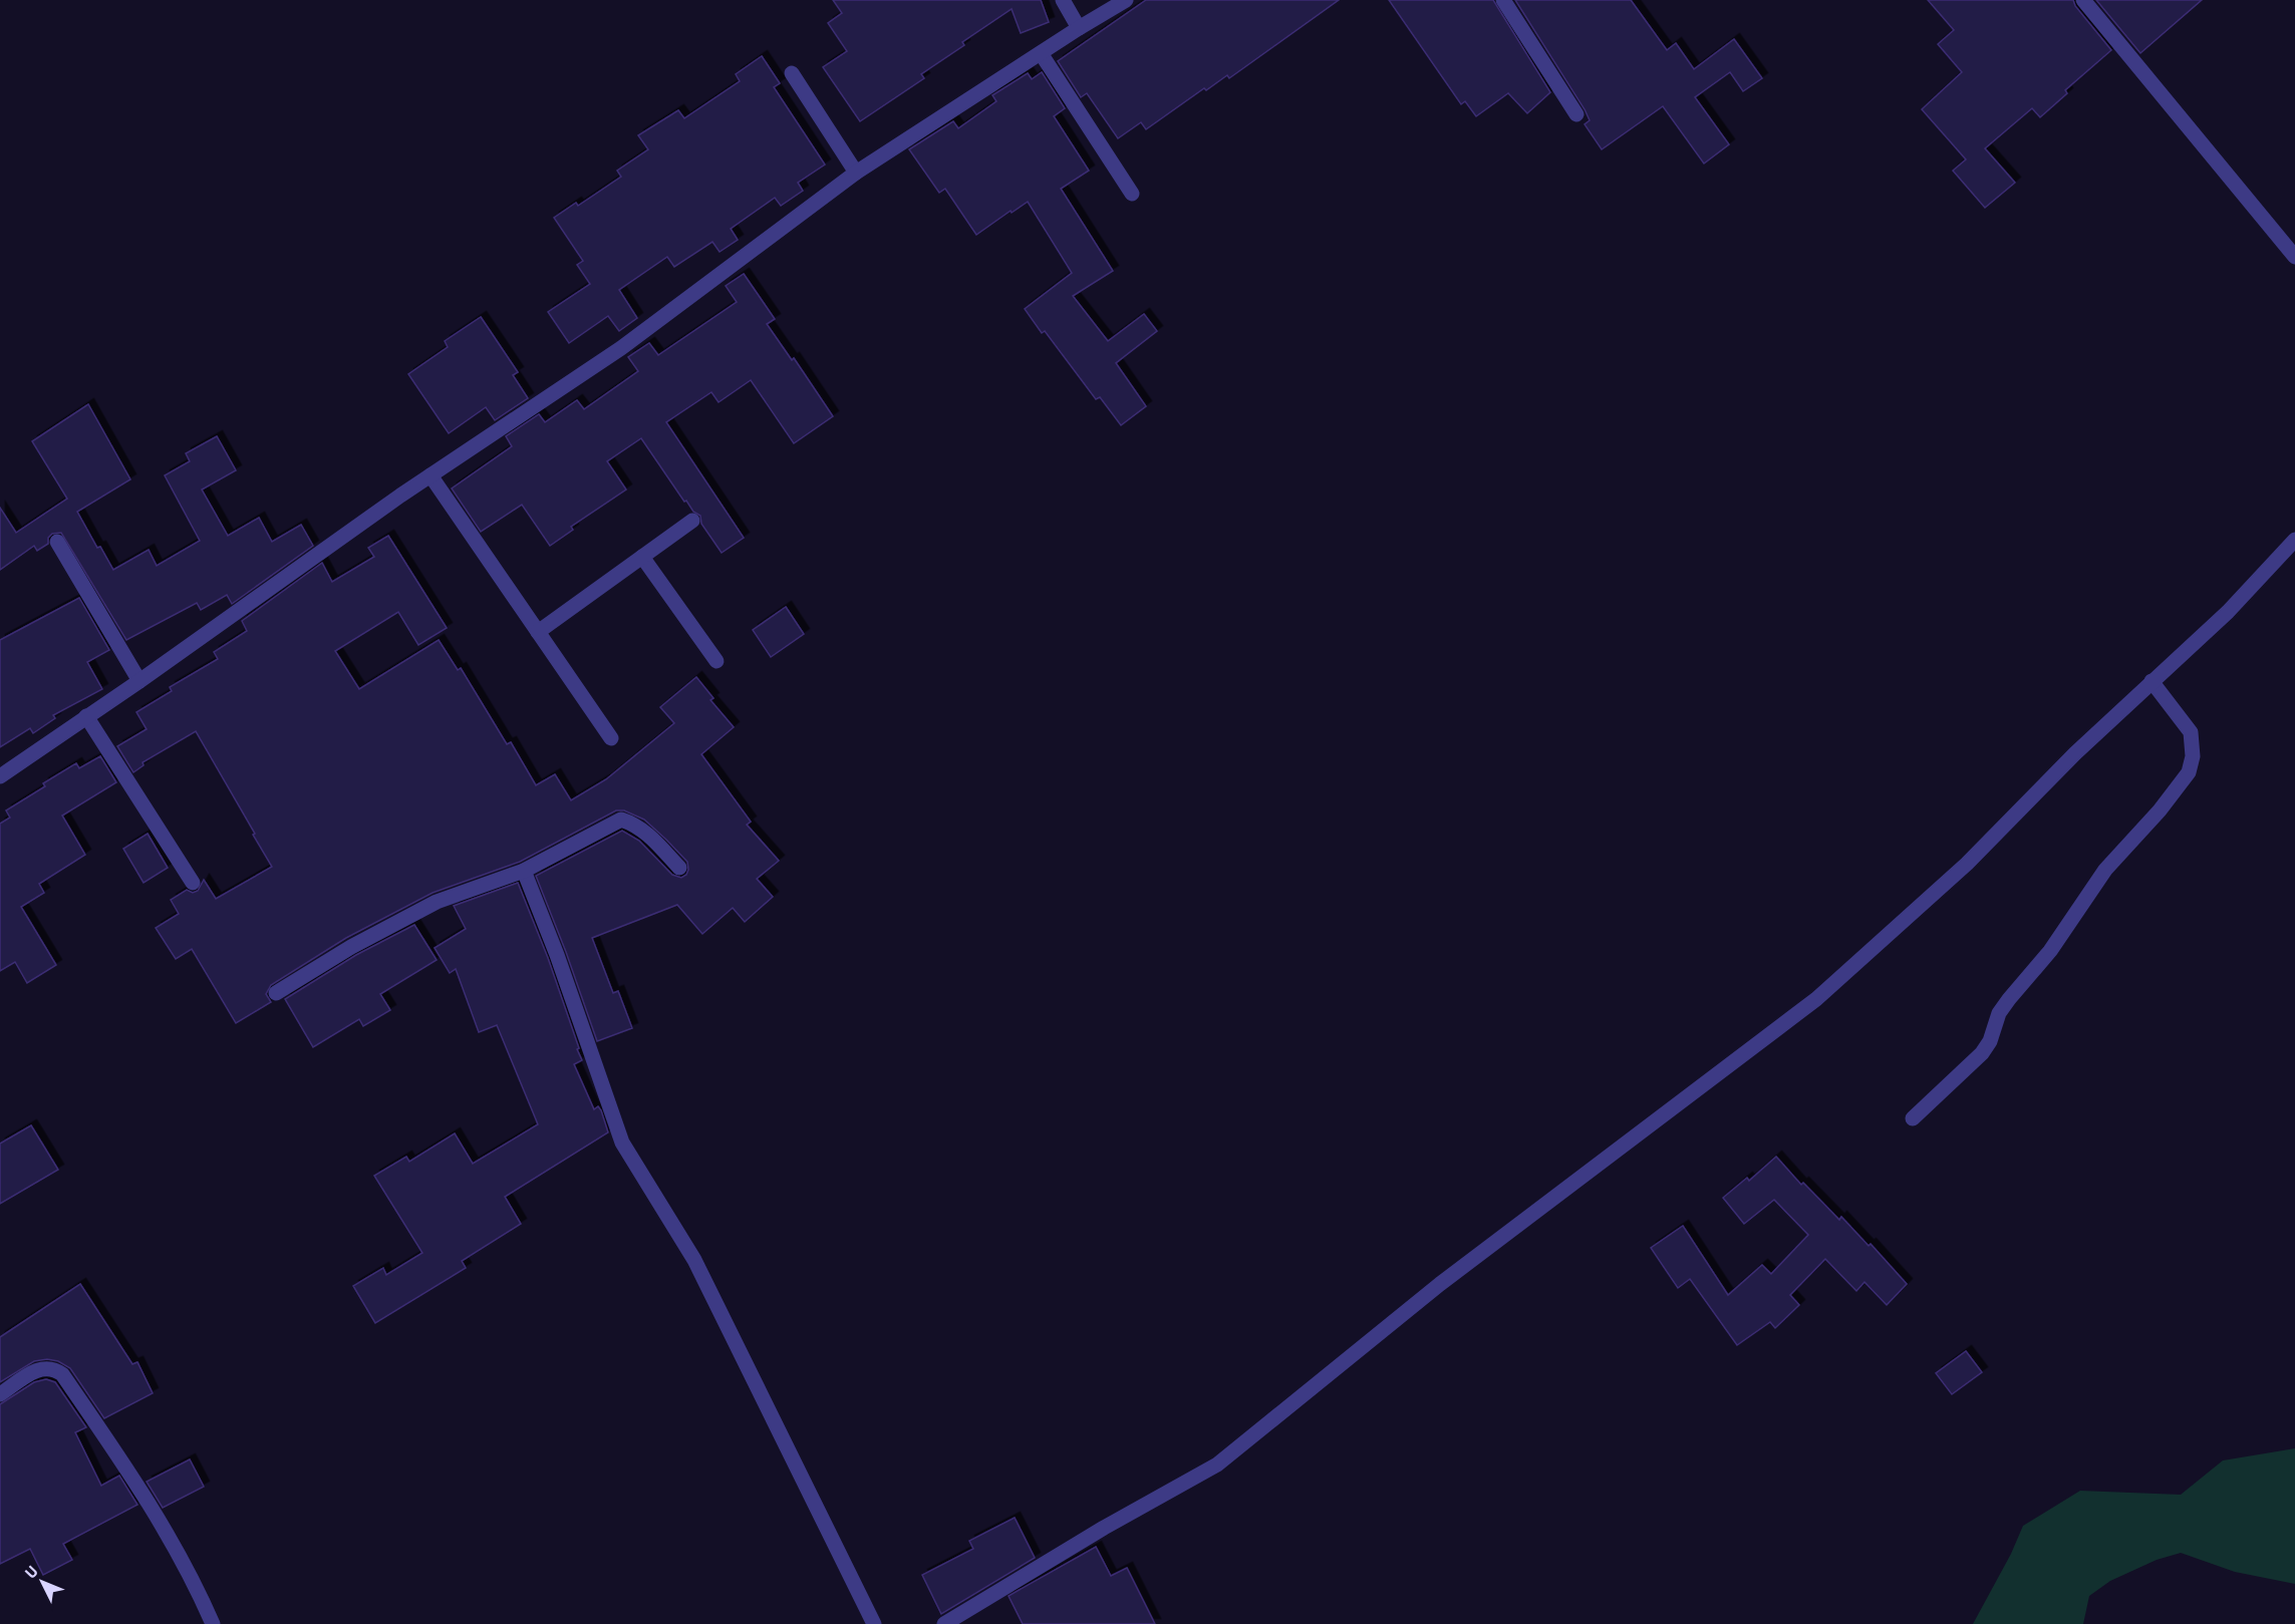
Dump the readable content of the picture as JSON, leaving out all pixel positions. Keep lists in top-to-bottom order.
{
  "north": "top left"
}
